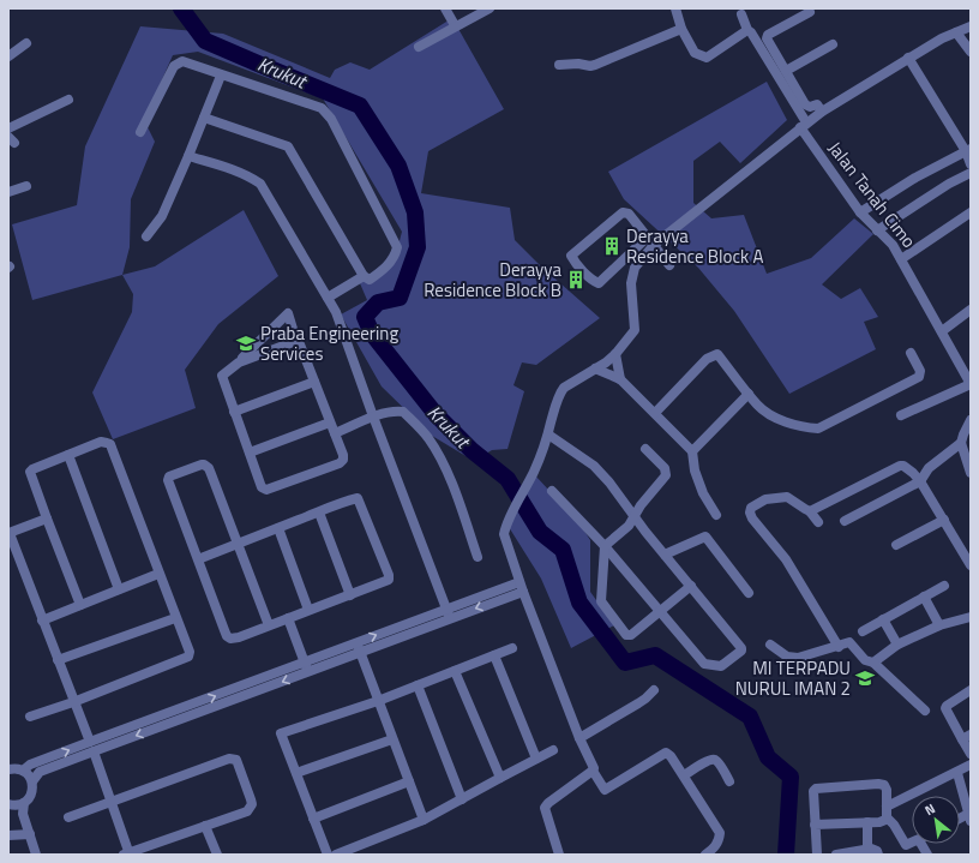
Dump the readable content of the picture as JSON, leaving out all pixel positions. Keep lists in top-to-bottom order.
{
  "streets": {
    "street": ["Jalan Tanah Cimo"]
  },
  "water": ["Krukut"],
  "places": {
    "building": ["Derayya Residence Block A", "Derayya Residence Block B"],
    "school or university": ["Praba Engineering Services", "MI TERPADU NURUL IMAN 2"]
  },
  "north": "top left"
}
